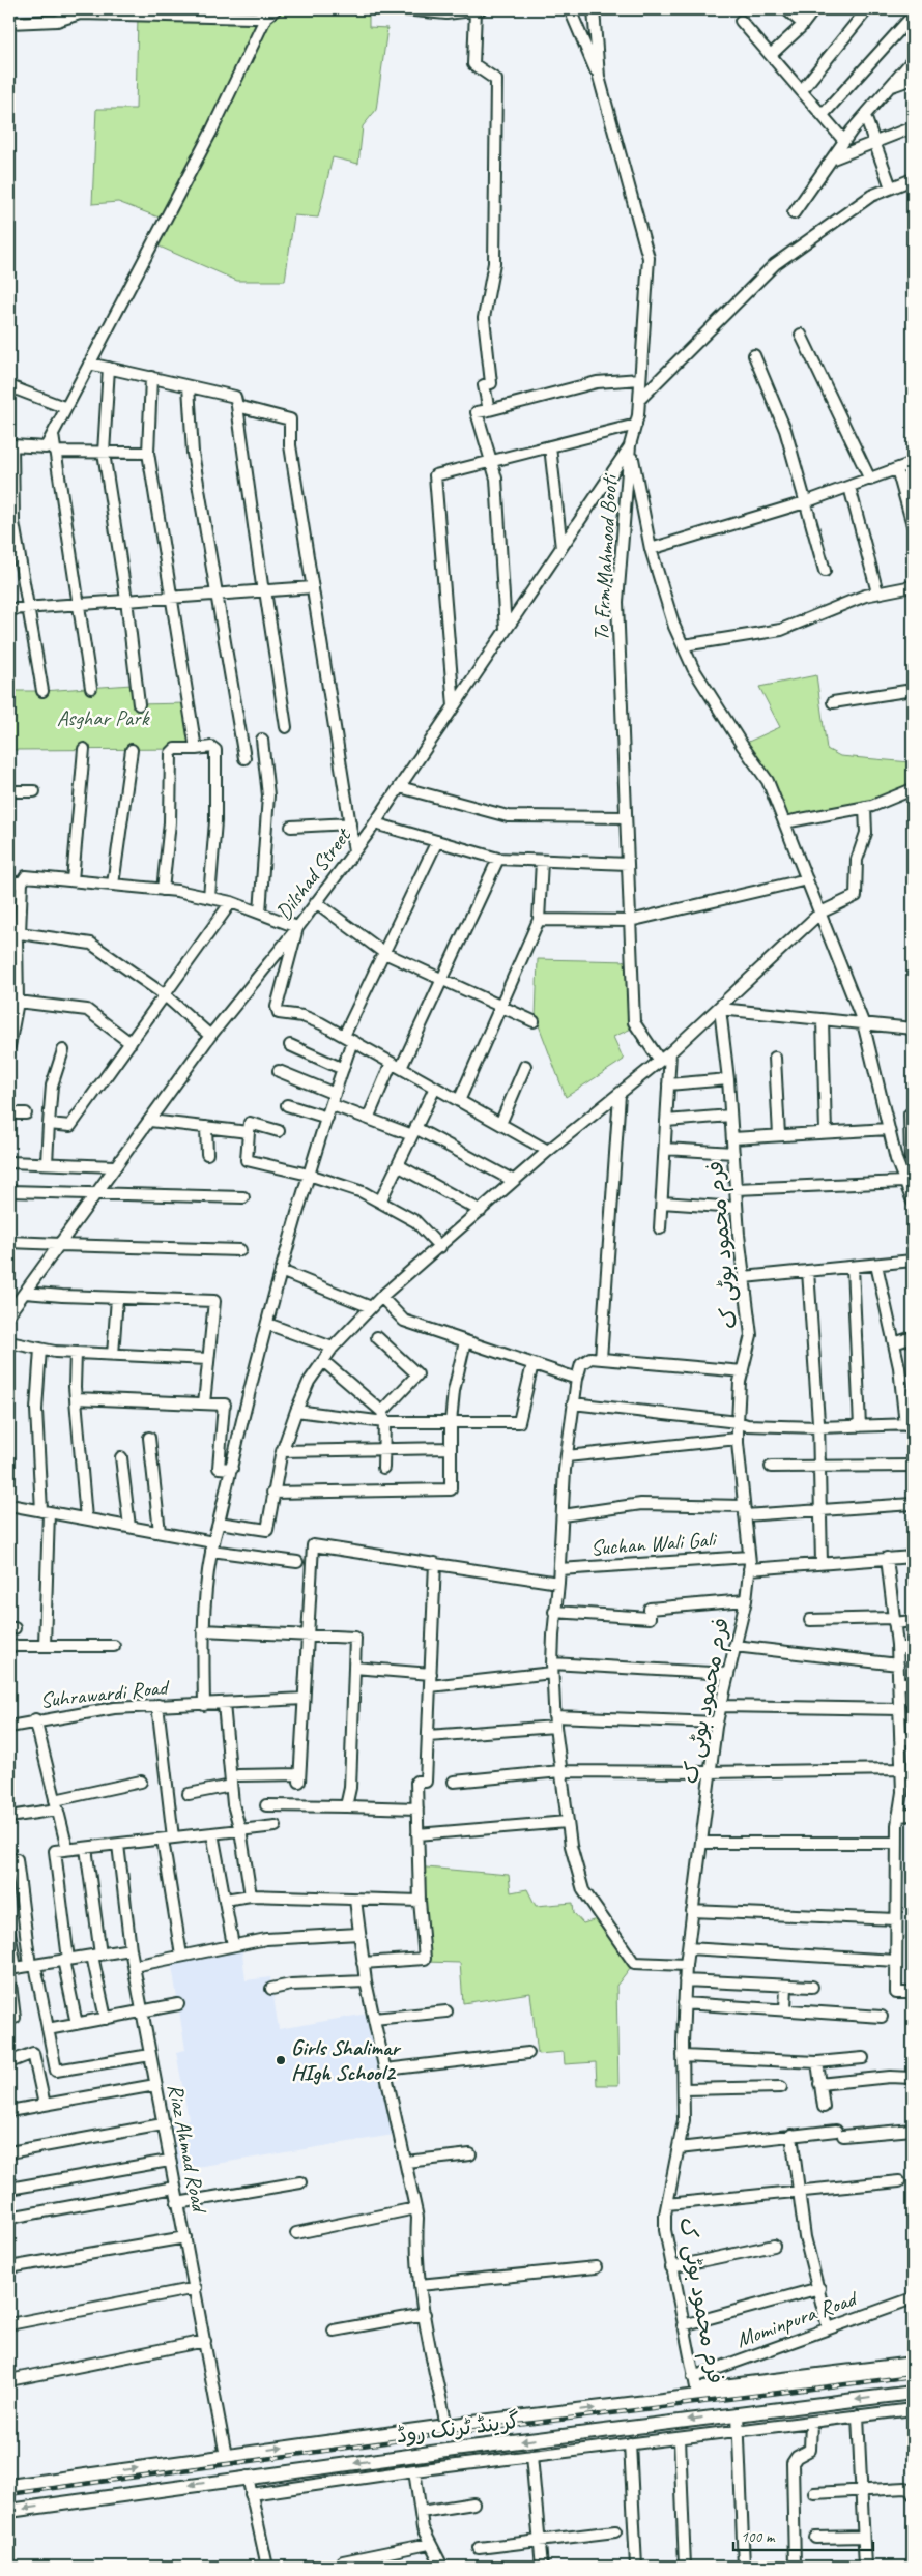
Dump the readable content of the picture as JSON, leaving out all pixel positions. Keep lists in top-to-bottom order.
{
  "streets": {
    "main road": ["گرینڈ ٹرنک روڈ"],
    "street": [
      "To FrmMahmood Booti",
      "Dilshad Street",
      "فرم محمود بوٹی ک",
      "Suchan Wali Gali",
      "Suhrawardi Road",
      "Riaz Ahmad Road",
      "Mominpura Road"
    ]
  },
  "crossings": [
    ["To FrmMahmood Booti", "Dilshad Street"],
    ["فرم محمود بوٹی ک", "Suchan Wali Gali"],
    ["فرم محمود بوٹی ک", "Mominpura Road"],
    ["فرم محمود بوٹی ک", "گرینڈ ٹرنک روڈ"],
    ["Riaz Ahmad Road", "گرینڈ ٹرنک روڈ"]
  ],
  "parks": ["Asghar Park"],
  "places": ["Girls Shalimar HIgh School2"],
  "scale_bar": "100 m"
}
